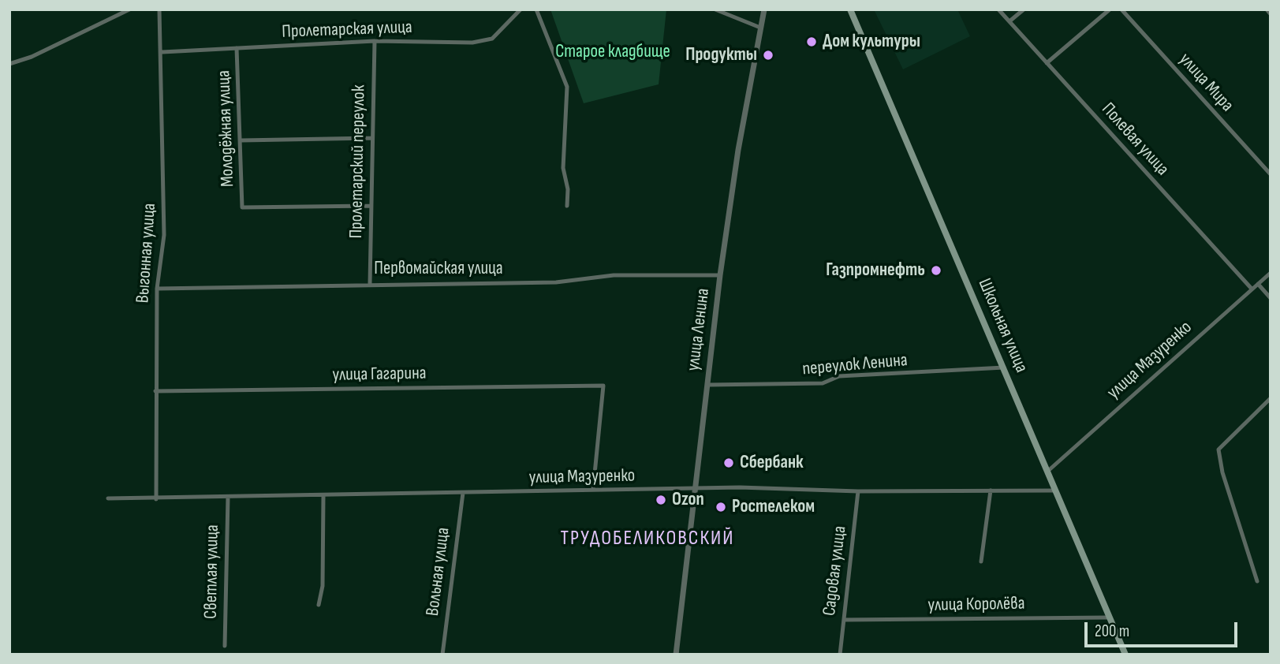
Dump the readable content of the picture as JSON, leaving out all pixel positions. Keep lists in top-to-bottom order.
{
  "streets": {
    "main road": ["Школьная улица"],
    "street": [
      "Пролетарская улица",
      "улица Мира",
      "Молодёжная улица",
      "Полевая улица",
      "Пролетарский переулок",
      "Выгонная улица",
      "Первомайская улица",
      "улица Ленина",
      "улица Мазуренко",
      "переулок Ленина",
      "улица Гагарина",
      "Садовая улица",
      "Светлая улица",
      "Вольная улица",
      "улица Королёва"
    ]
  },
  "crossings": [
    ["Пролетарская улица", "Молодёжная улица"],
    ["Пролетарская улица", "Пролетарский переулок"],
    ["Пролетарская улица", "Выгонная улица"],
    ["Молодёжная улица", "Пролетарский переулок"],
    ["Полевая улица", "улица Мазуренко"],
    ["Пролетарский переулок", "Первомайская улица"],
    ["Выгонная улица", "Первомайская улица"],
    ["Выгонная улица", "улица Мазуренко"],
    ["Выгонная улица", "улица Гагарина"],
    ["Первомайская улица", "улица Ленина"],
    ["Школьная улица", "улица Мазуренко"],
    ["Школьная улица", "переулок Ленина"],
    ["Школьная улица", "улица Королёва"],
    ["улица Ленина", "улица Мазуренко"],
    ["улица Ленина", "переулок Ленина"],
    ["улица Мазуренко", "улица Гагарина"],
    ["улица Мазуренко", "Садовая улица"],
    ["улица Мазуренко", "Светлая улица"],
    ["улица Мазуренко", "Вольная улица"],
    ["Садовая улица", "улица Королёва"]
  ],
  "districts": ["ТРУДОБЕЛИКОВСКИЙ"],
  "parks": ["Старое кладбище"],
  "places": [
    "Дом культуры",
    "Продукты",
    "Газпромнефть",
    "Сбербанк",
    "Ozon",
    "Ростелеком"
  ],
  "scale_bar": "200 m"
}
